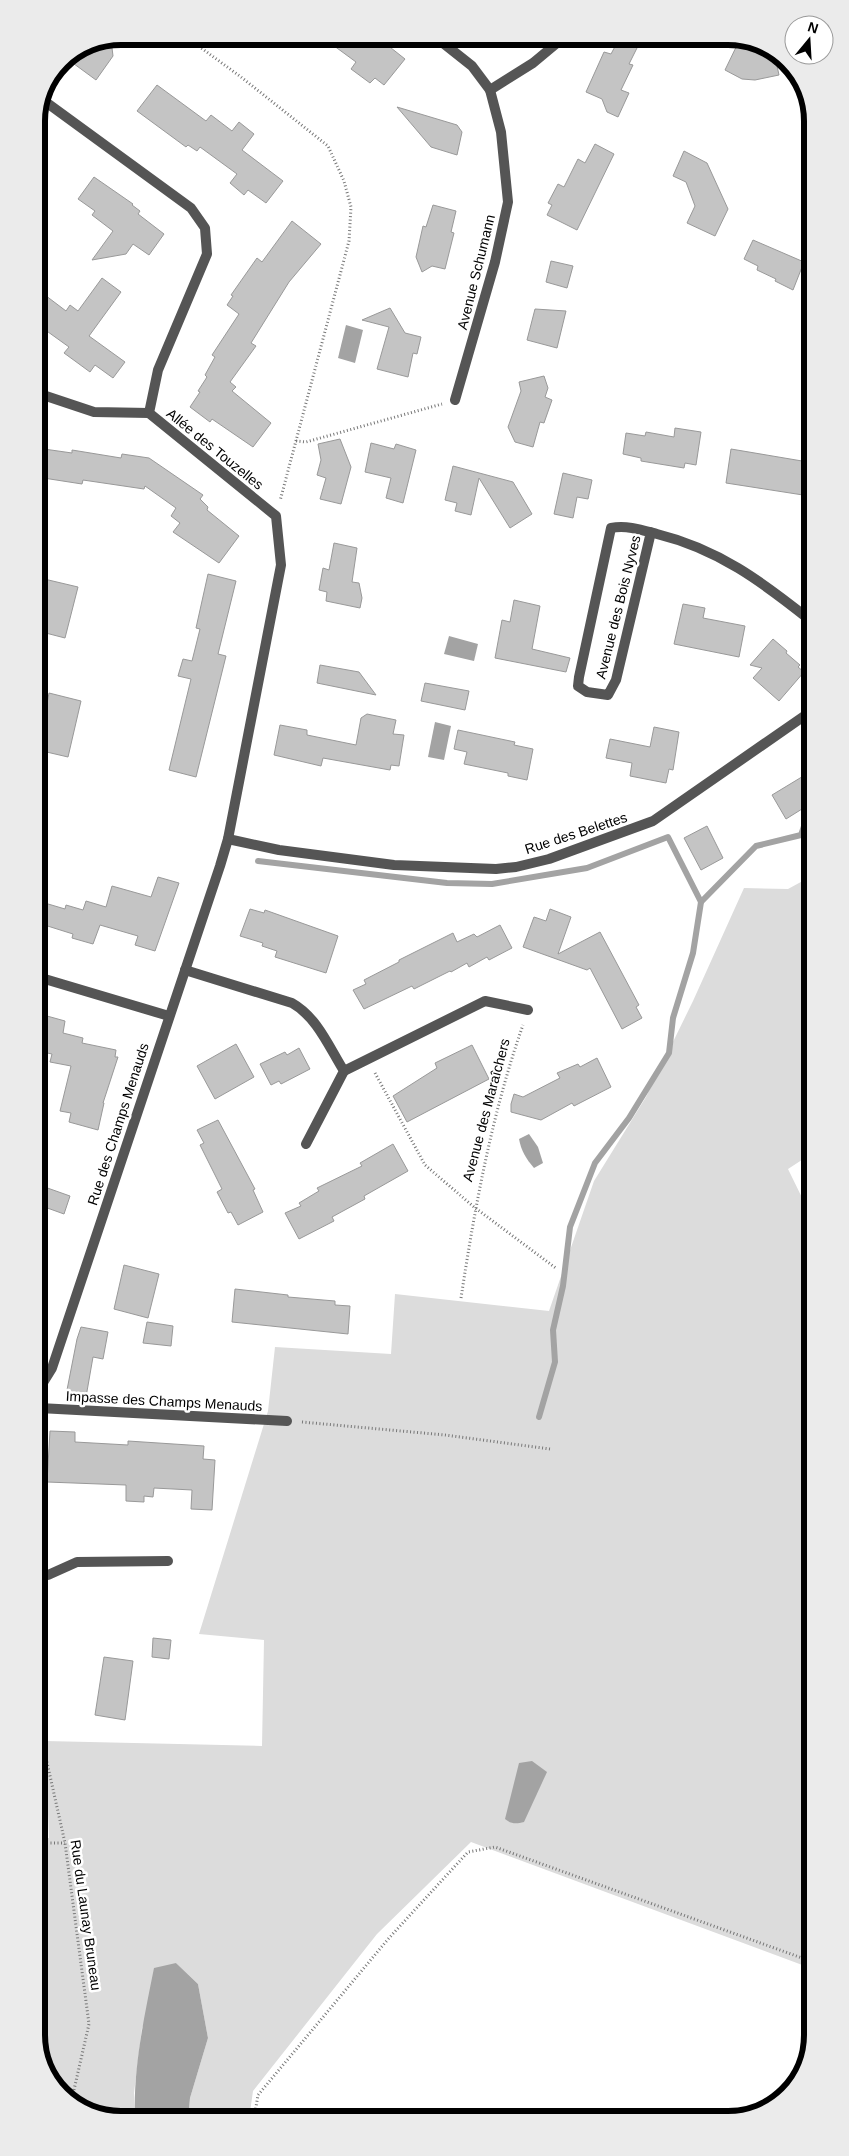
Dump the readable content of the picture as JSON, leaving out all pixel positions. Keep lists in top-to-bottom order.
{
  "streets": {
    "street": [
      "Avenue Schumann",
      "Allée des Touzelles",
      "Avenue des Bois Nyves",
      "Rue des Belettes",
      "Rue des Champs Menauds",
      "Impasse des Champs Menauds"
    ],
    "path": ["Avenue des Maraîchers", "Rue du Launay Bruneau"]
  },
  "crossings": [
    ["Rue des Belettes", "Rue des Champs Menauds"]
  ],
  "north": "top"
}
